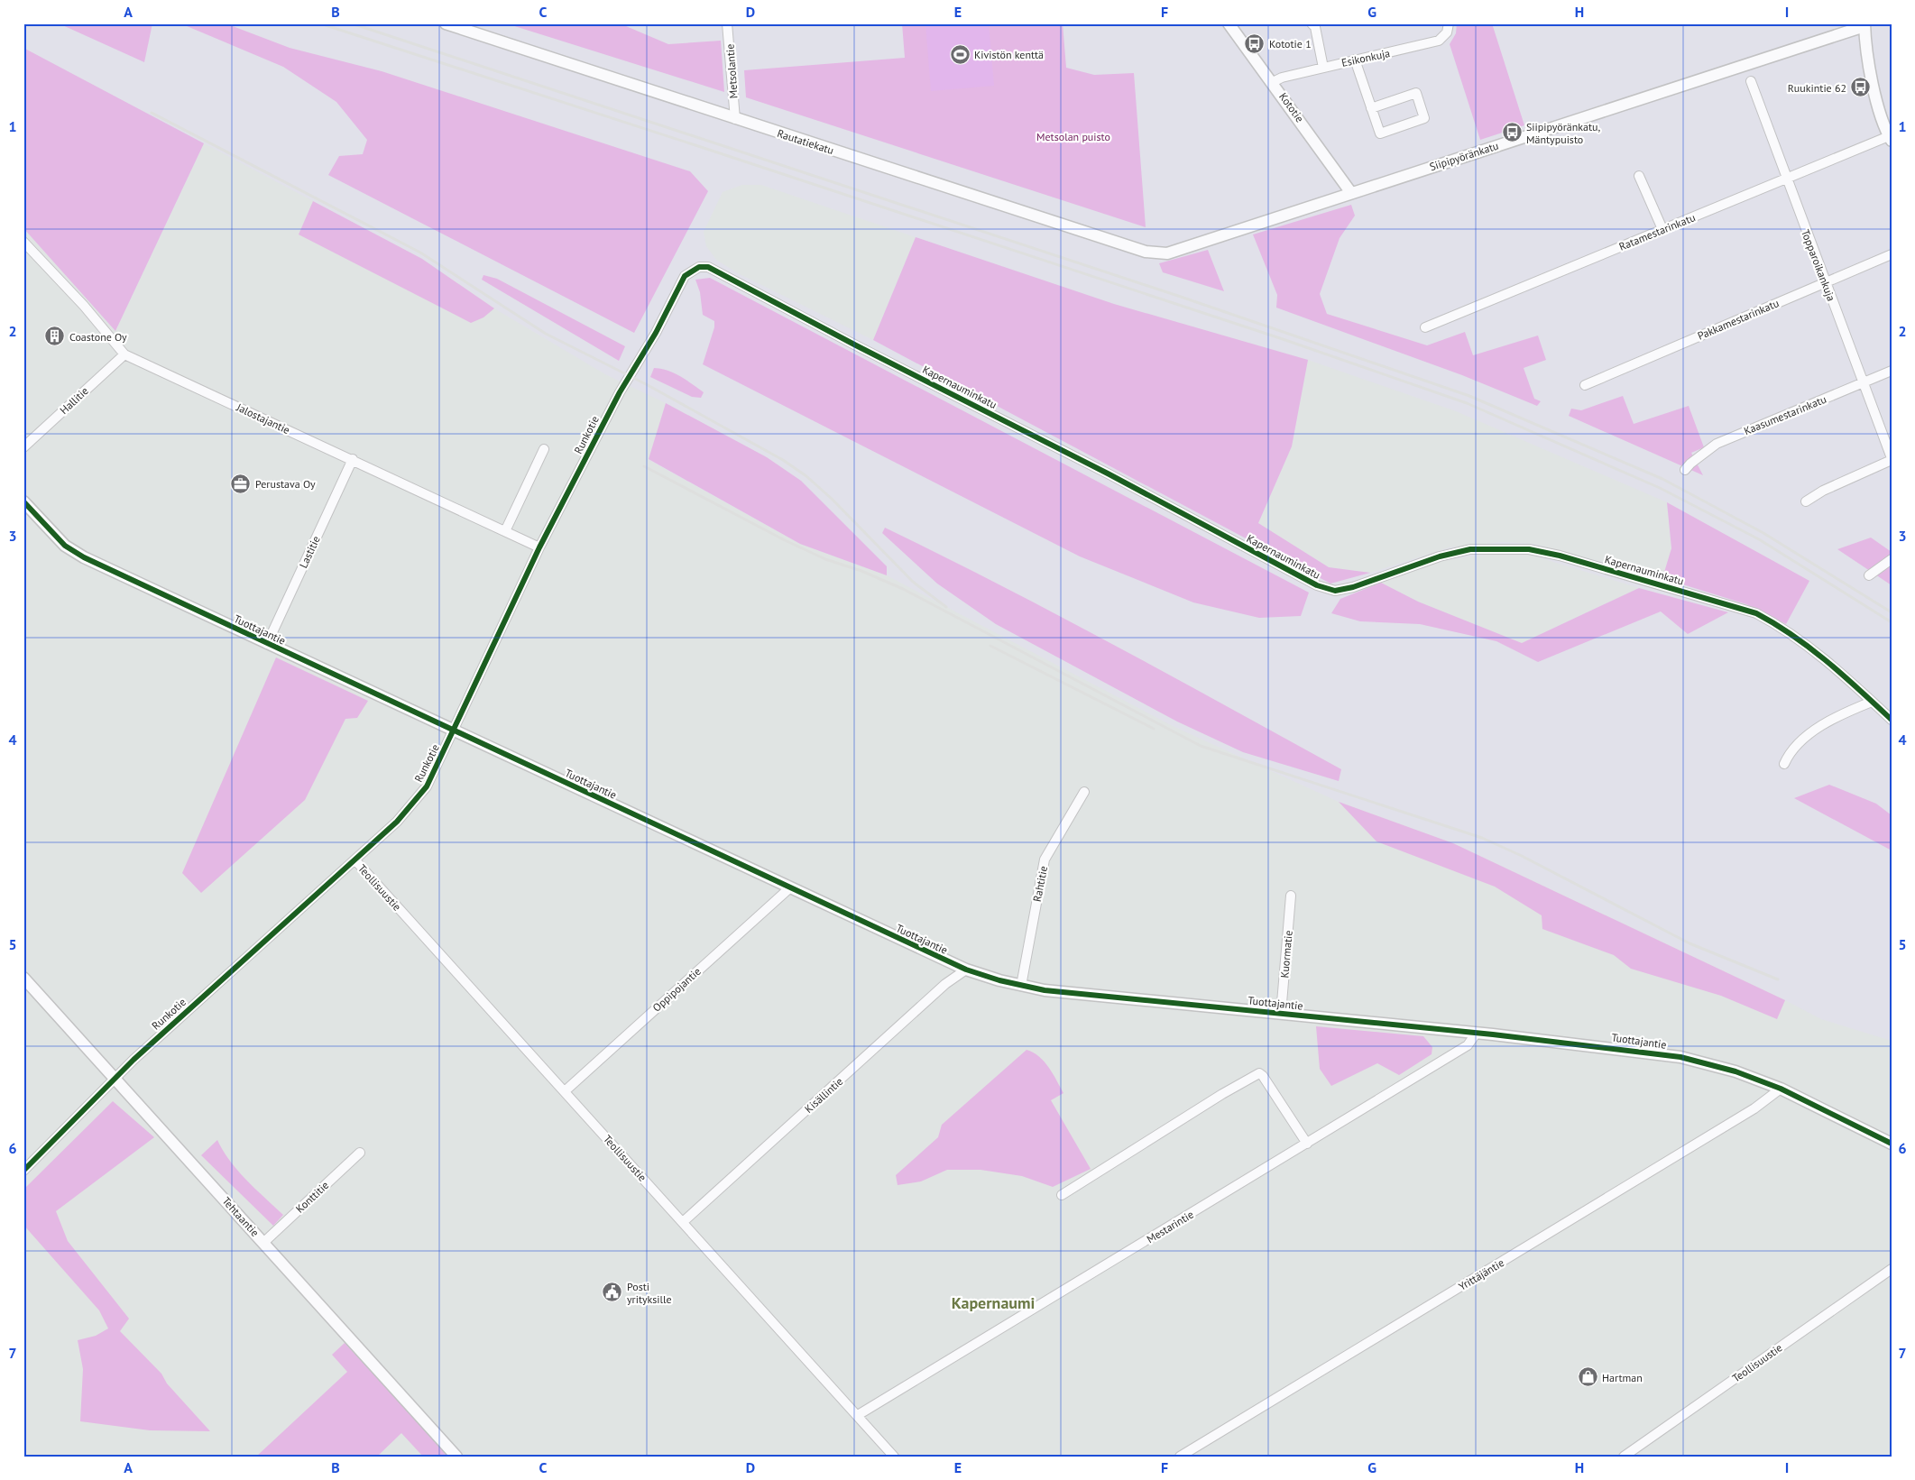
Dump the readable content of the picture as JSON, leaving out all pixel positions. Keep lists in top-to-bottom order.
{
  "streets": {
    "street": [
      "Esikonkuja",
      "Metsolantie",
      "Kototie",
      "Rautatiekatu",
      "Siipipyöränkatu",
      "Ratamestarinkatu",
      "Topparoikankuja",
      "Pakkamestarinkatu",
      "Kapernauminkatu",
      "Hallitie",
      "Kaasumestarinkatu",
      "Jalostajantie",
      "Runkotie",
      "Lastitie",
      "Tuottajantie",
      "Rahtitie",
      "Teollisuustie",
      "Kuormatie",
      "Oppipojantie",
      "Kisällintie",
      "Konttitie",
      "Tehtaantie",
      "Mestarintie",
      "Yrittäjäntie"
    ]
  },
  "crossings": [
    ["Esikonkuja", "Kototie"],
    ["Metsolantie", "Rautatiekatu"],
    ["Kototie", "Siipipyöränkatu"],
    ["Rautatiekatu", "Siipipyöränkatu"],
    ["Ratamestarinkatu", "Topparoikankuja"],
    ["Topparoikankuja", "Pakkamestarinkatu"],
    ["Topparoikankuja", "Kaasumestarinkatu"],
    ["Kapernauminkatu", "Runkotie"],
    ["Hallitie", "Jalostajantie"],
    ["Jalostajantie", "Runkotie"],
    ["Jalostajantie", "Lastitie"],
    ["Runkotie", "Tuottajantie"],
    ["Runkotie", "Teollisuustie"],
    ["Runkotie", "Tehtaantie"],
    ["Lastitie", "Tuottajantie"],
    ["Tuottajantie", "Rahtitie"],
    ["Tuottajantie", "Kuormatie"],
    ["Tuottajantie", "Oppipojantie"],
    ["Tuottajantie", "Kisällintie"],
    ["Tuottajantie", "Mestarintie"],
    ["Tuottajantie", "Yrittäjäntie"],
    ["Teollisuustie", "Oppipojantie"],
    ["Teollisuustie", "Kisällintie"],
    ["Teollisuustie", "Mestarintie"],
    ["Konttitie", "Tehtaantie"]
  ],
  "districts": ["Kapernaumi"],
  "parks": ["Metsolan puisto"],
  "places": {
    "bus stop": ["Kototie 1", "Ruukintie 62", "Siipipyöränkatu, Mäntypuisto"],
    "sports": ["Kivistön kenttä"],
    "building": ["Coastone Oy"],
    "office": ["Perustava Oy"],
    "public building": ["Posti yrityksille"],
    "shop": ["Hartman"]
  },
  "grid": {
    "columns": [
      "A",
      "B",
      "C",
      "D",
      "E",
      "F",
      "G",
      "H",
      "I"
    ],
    "rows": [
      "1",
      "2",
      "3",
      "4",
      "5",
      "6",
      "7"
    ]
  }
}
